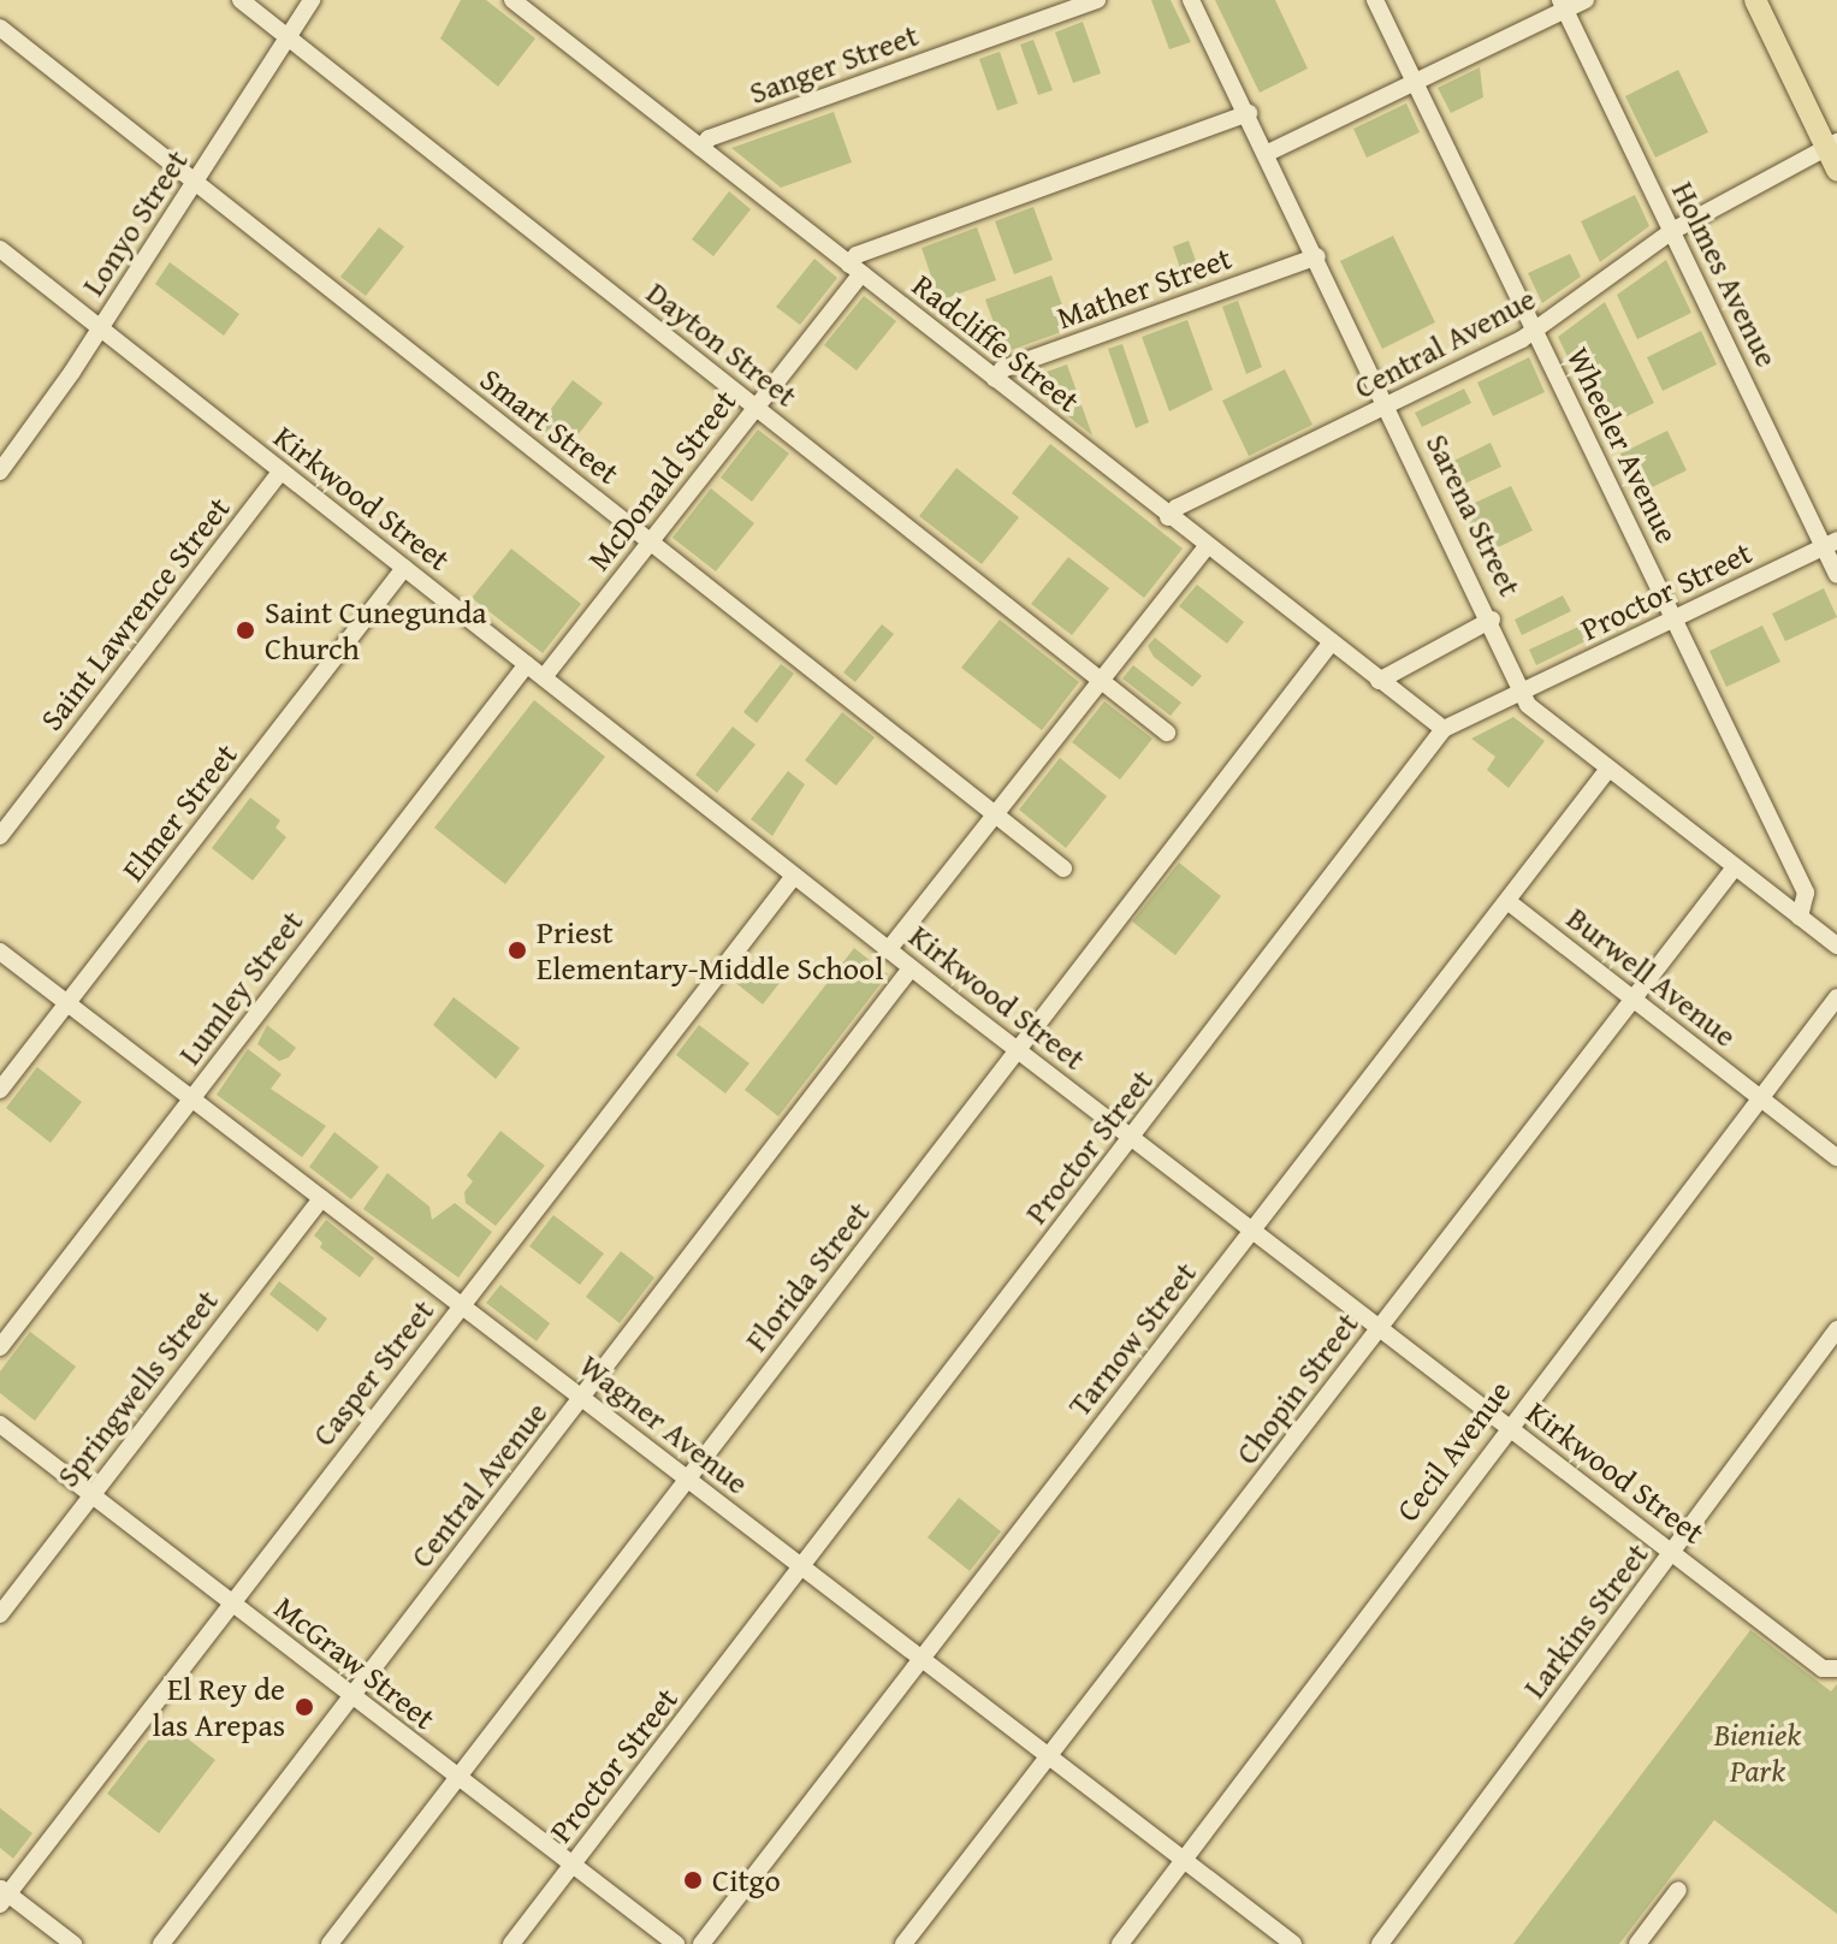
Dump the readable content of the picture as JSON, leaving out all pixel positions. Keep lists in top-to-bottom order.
{
  "streets": {
    "street": [
      "Sanger Street",
      "Lonyo Street",
      "Holmes Avenue",
      "Mather Street",
      "Radcliffe Street",
      "Central Avenue",
      "Dayton Street",
      "Smart Street",
      "Wheeler Avenue",
      "McDonald Street",
      "Kirkwood Street",
      "Sarena Street",
      "Proctor Street",
      "Saint Lawrence Street",
      "Elmer Street",
      "Burwell Avenue",
      "Lumley Street",
      "Florida Street",
      "Tarnow Street",
      "Casper Street",
      "Springwells Street",
      "Chopin Street",
      "Wagner Avenue",
      "Cecil Avenue",
      "Larkins Street",
      "McGraw Street"
    ]
  },
  "crossings": [
    ["Sanger Street", "Radcliffe Street"],
    ["Lonyo Street", "Dayton Street"],
    ["Lonyo Street", "Smart Street"],
    ["Lonyo Street", "Kirkwood Street"],
    ["Holmes Avenue", "Central Avenue"],
    ["Holmes Avenue", "Proctor Street"],
    ["Mather Street", "Radcliffe Street"],
    ["Mather Street", "Sarena Street"],
    ["Radcliffe Street", "Central Avenue"],
    ["Radcliffe Street", "McDonald Street"],
    ["Radcliffe Street", "Proctor Street"],
    ["Radcliffe Street", "Florida Street"],
    ["Central Avenue", "Wheeler Avenue"],
    ["Central Avenue", "Kirkwood Street"],
    ["Central Avenue", "Sarena Street"],
    ["Central Avenue", "Wagner Avenue"],
    ["Central Avenue", "McGraw Street"],
    ["Dayton Street", "McDonald Street"],
    ["Smart Street", "McDonald Street"],
    ["Wheeler Avenue", "Sarena Street"],
    ["Wheeler Avenue", "Proctor Street"],
    ["McDonald Street", "Kirkwood Street"],
    ["McDonald Street", "Sarena Street"],
    ["Kirkwood Street", "Proctor Street"],
    ["Kirkwood Street", "Saint Lawrence Street"],
    ["Kirkwood Street", "Elmer Street"],
    ["Kirkwood Street", "Lumley Street"],
    ["Kirkwood Street", "Florida Street"],
    ["Kirkwood Street", "Tarnow Street"],
    ["Kirkwood Street", "Casper Street"],
    ["Kirkwood Street", "Chopin Street"],
    ["Kirkwood Street", "Cecil Avenue"],
    ["Kirkwood Street", "Larkins Street"],
    ["Sarena Street", "Proctor Street"],
    ["Sarena Street", "Tarnow Street"],
    ["Sarena Street", "Chopin Street"],
    ["Proctor Street", "Wagner Avenue"],
    ["Proctor Street", "McGraw Street"],
    ["Elmer Street", "Wagner Avenue"],
    ["Burwell Avenue", "Tarnow Street"],
    ["Burwell Avenue", "Chopin Street"],
    ["Burwell Avenue", "Cecil Avenue"],
    ["Lumley Street", "Wagner Avenue"],
    ["Florida Street", "Wagner Avenue"],
    ["Florida Street", "McGraw Street"],
    ["Tarnow Street", "Wagner Avenue"],
    ["Casper Street", "Wagner Avenue"],
    ["Casper Street", "McGraw Street"],
    ["Springwells Street", "Wagner Avenue"],
    ["Springwells Street", "McGraw Street"],
    ["Chopin Street", "Wagner Avenue"],
    ["Wagner Avenue", "Cecil Avenue"]
  ],
  "parks": ["Bieniek Park"],
  "places": [
    "Saint Cunegunda Church",
    "Priest Elementary‑Middle School",
    "El Rey de las Arepas",
    "Citgo"
  ]
}
